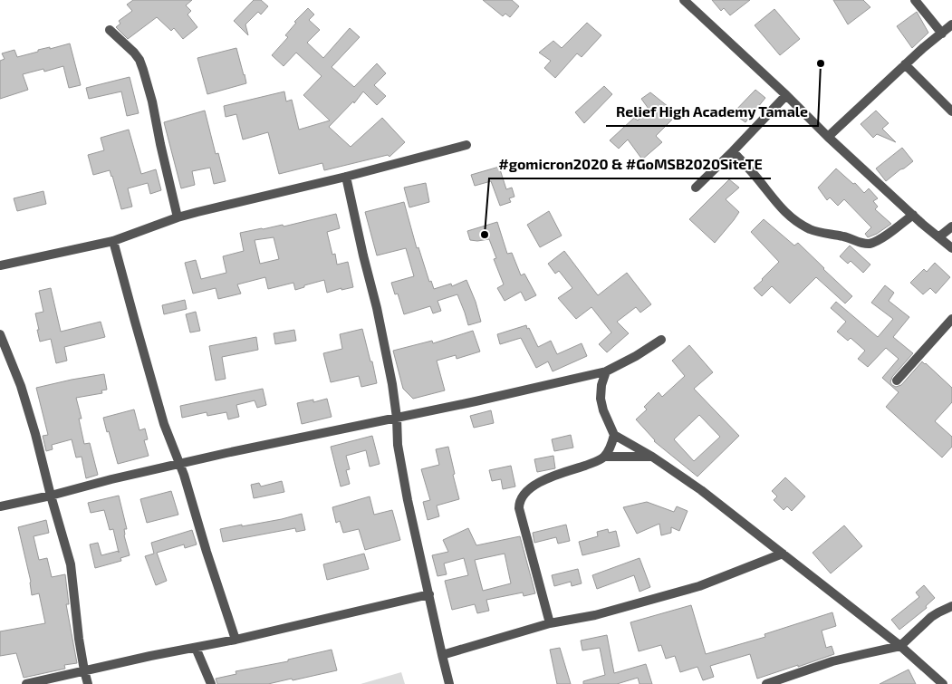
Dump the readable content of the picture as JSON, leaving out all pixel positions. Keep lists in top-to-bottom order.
{
  "places": ["Relief High Academy Tamale", "#gomicron2020 & #GoMSB2020SiteTE"]
}
